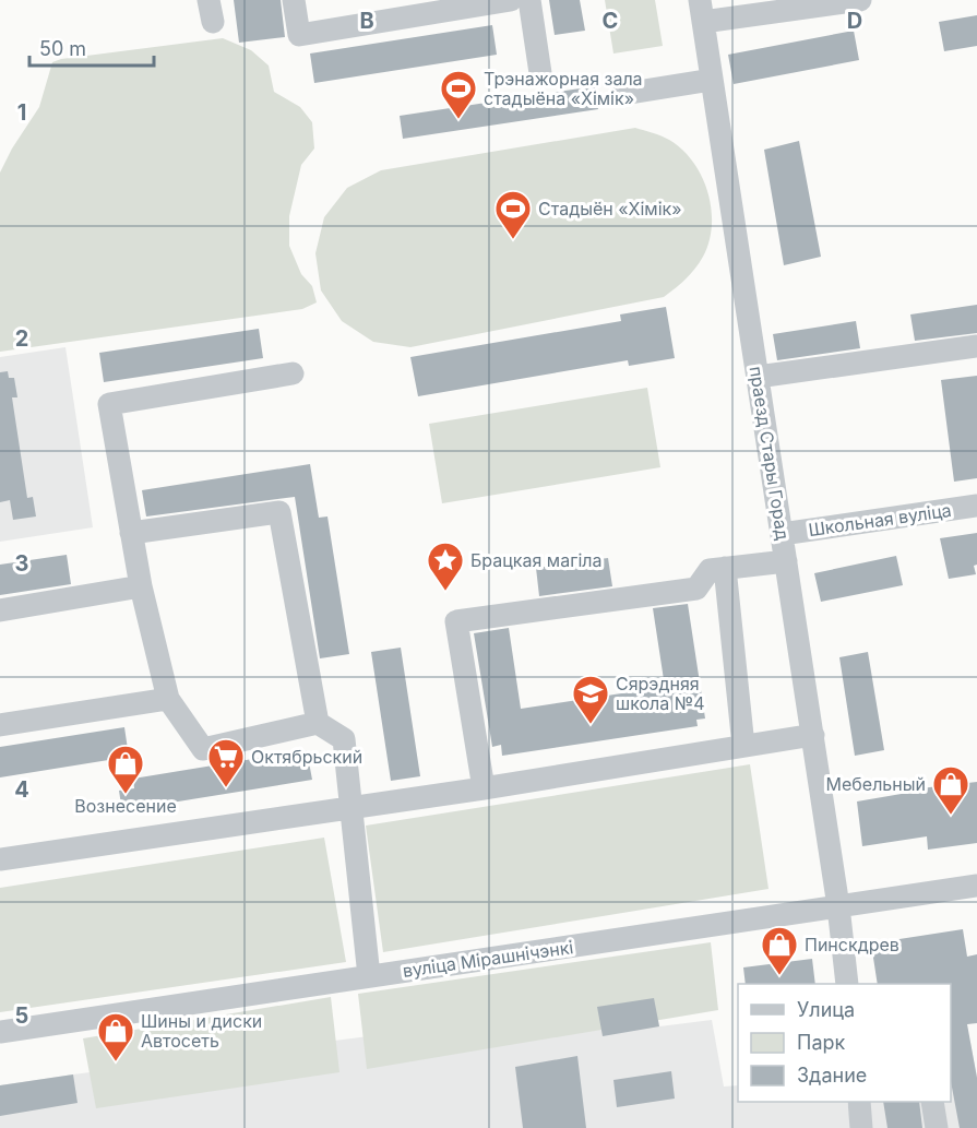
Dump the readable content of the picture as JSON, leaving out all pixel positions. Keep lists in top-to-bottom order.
{
  "streets": {
    "street": ["праезд Стары Горад", "Школьная вуліца", "вуліца Мірашнічэнкі"]
  },
  "crossings": [
    ["праезд Стары Горад", "Школьная вуліца"],
    ["праезд Стары Горад", "вуліца Мірашнічэнкі"]
  ],
  "places": {
    "sports": ["Трэнажорная зала стадыёна «Хімік»", "Стадыён «Хімік»"],
    "place": ["Брацкая магіла"],
    "school or university": ["Сярэдняя школа №4"],
    "supermarket": ["Октябрьский"],
    "shop": [
      "Вознесение",
      "Мебельный",
      "Пинскдрев",
      "Шины и диски Автосеть"
    ]
  },
  "legend": ["Улица", "Парк", "Здание"],
  "scale_bar": "50 m",
  "grid": {
    "columns": ["B", "C", "D"],
    "rows": [
      "1",
      "2",
      "3",
      "4",
      "5"
    ]
  }
}
